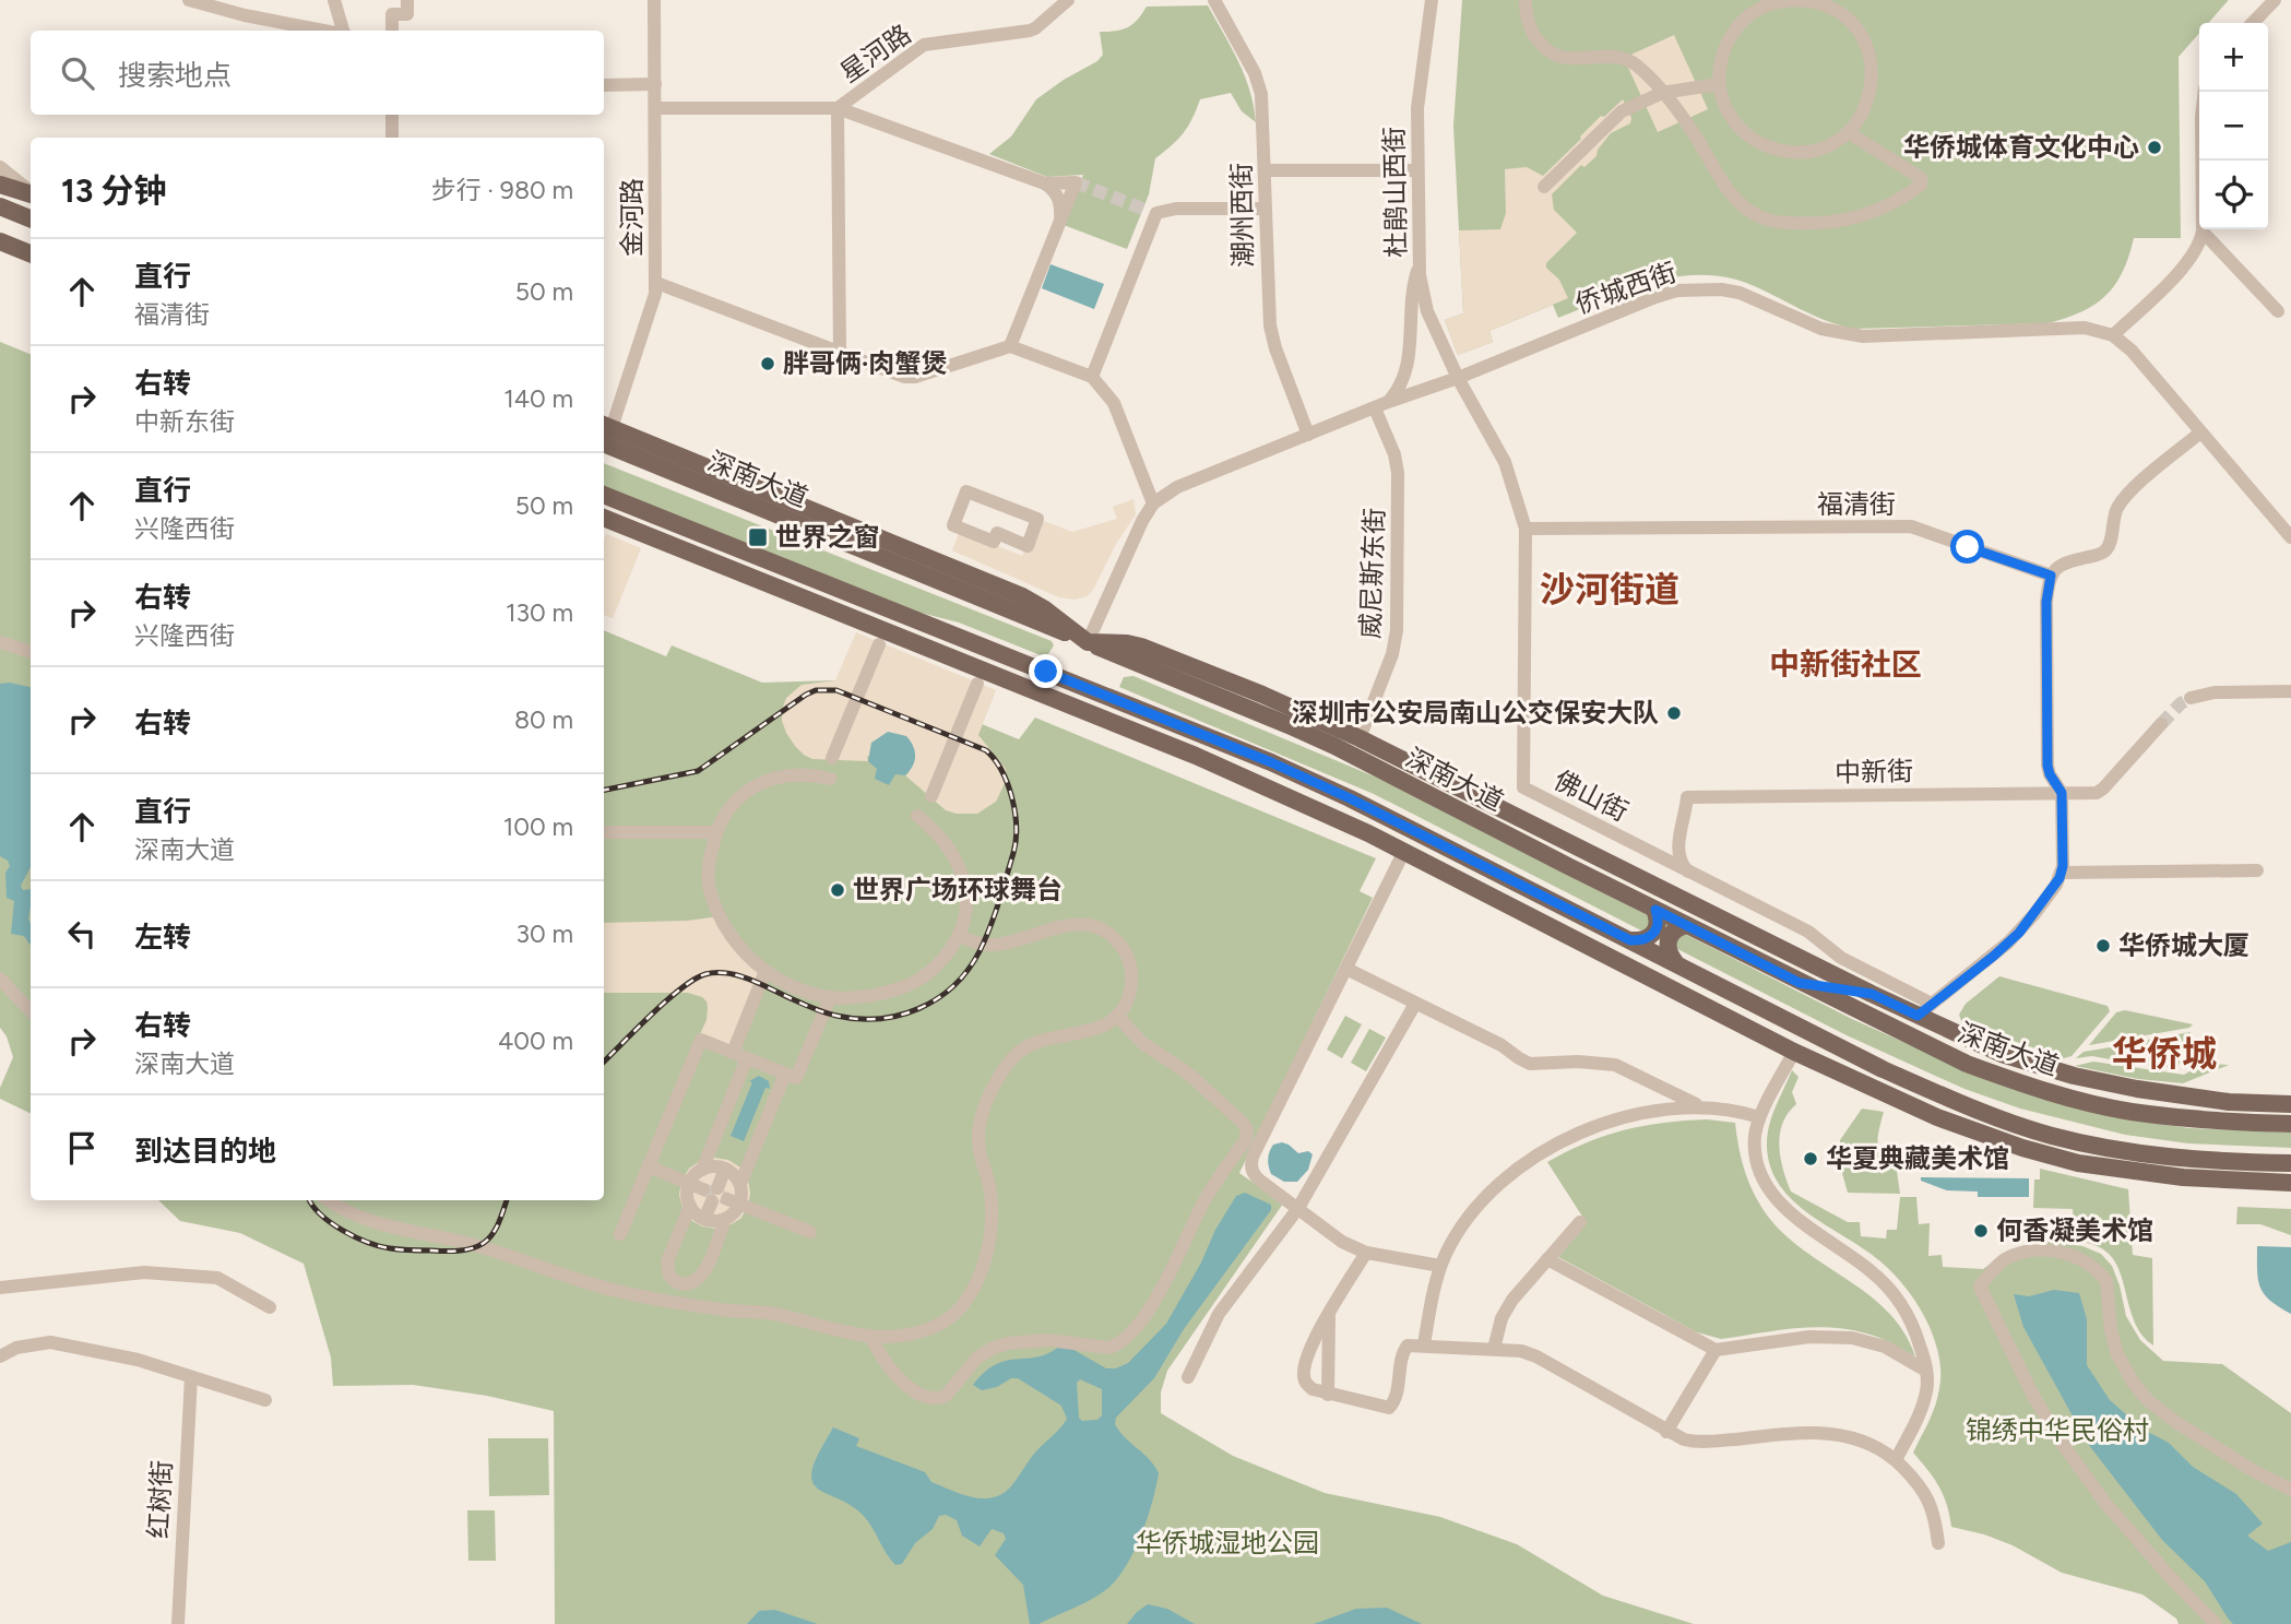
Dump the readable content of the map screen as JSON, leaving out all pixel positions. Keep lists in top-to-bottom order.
{
  "streets": {
    "main road": ["深南大道"],
    "street": [
      "星河路",
      "杜鹃山西街",
      "潮州西街",
      "金河路",
      "侨城西街",
      "福清街",
      "威尼斯东街",
      "中新街",
      "佛山街",
      "红树街"
    ]
  },
  "crossings": [
    ["星河路", "金河路"],
    ["杜鹃山西街", "侨城西街"],
    ["杜鹃山西街", "佛山街"],
    ["潮州西街", "侨城西街"],
    ["金河路", "深南大道"],
    ["侨城西街", "威尼斯东街"],
    ["侨城西街", "佛山街"],
    ["福清街", "佛山街"]
  ],
  "districts": ["沙河街道", "中新街社区", "华侨城"],
  "parks": ["锦绣中华民俗村", "华侨城湿地公园"],
  "places": {
    "other": [
      "华侨城体育文化中心",
      "胖哥俩·肉蟹煲",
      "深圳市公安局南山公交保安大队",
      "世界广场环球舞台",
      "华侨城大厦",
      "华夏典藏美术馆",
      "何香凝美术馆"
    ],
    "transit": ["世界之窗"]
  },
  "page": {
    "map_buttons": ["+", "−"],
    "search": "搜索地点",
    "heading": ["13 分钟", "步行 · 980 m"],
    "list": [
      ["直行", "福清街", "50 m"],
      ["右转", "中新东街", "140 m"],
      ["直行", "兴隆西街", "50 m"],
      ["右转", "兴隆西街", "130 m"],
      ["右转", "80 m"],
      ["直行", "深南大道", "100 m"],
      ["左转", "30 m"],
      ["右转", "深南大道", "400 m"],
      "到达目的地"
    ]
  }
}
